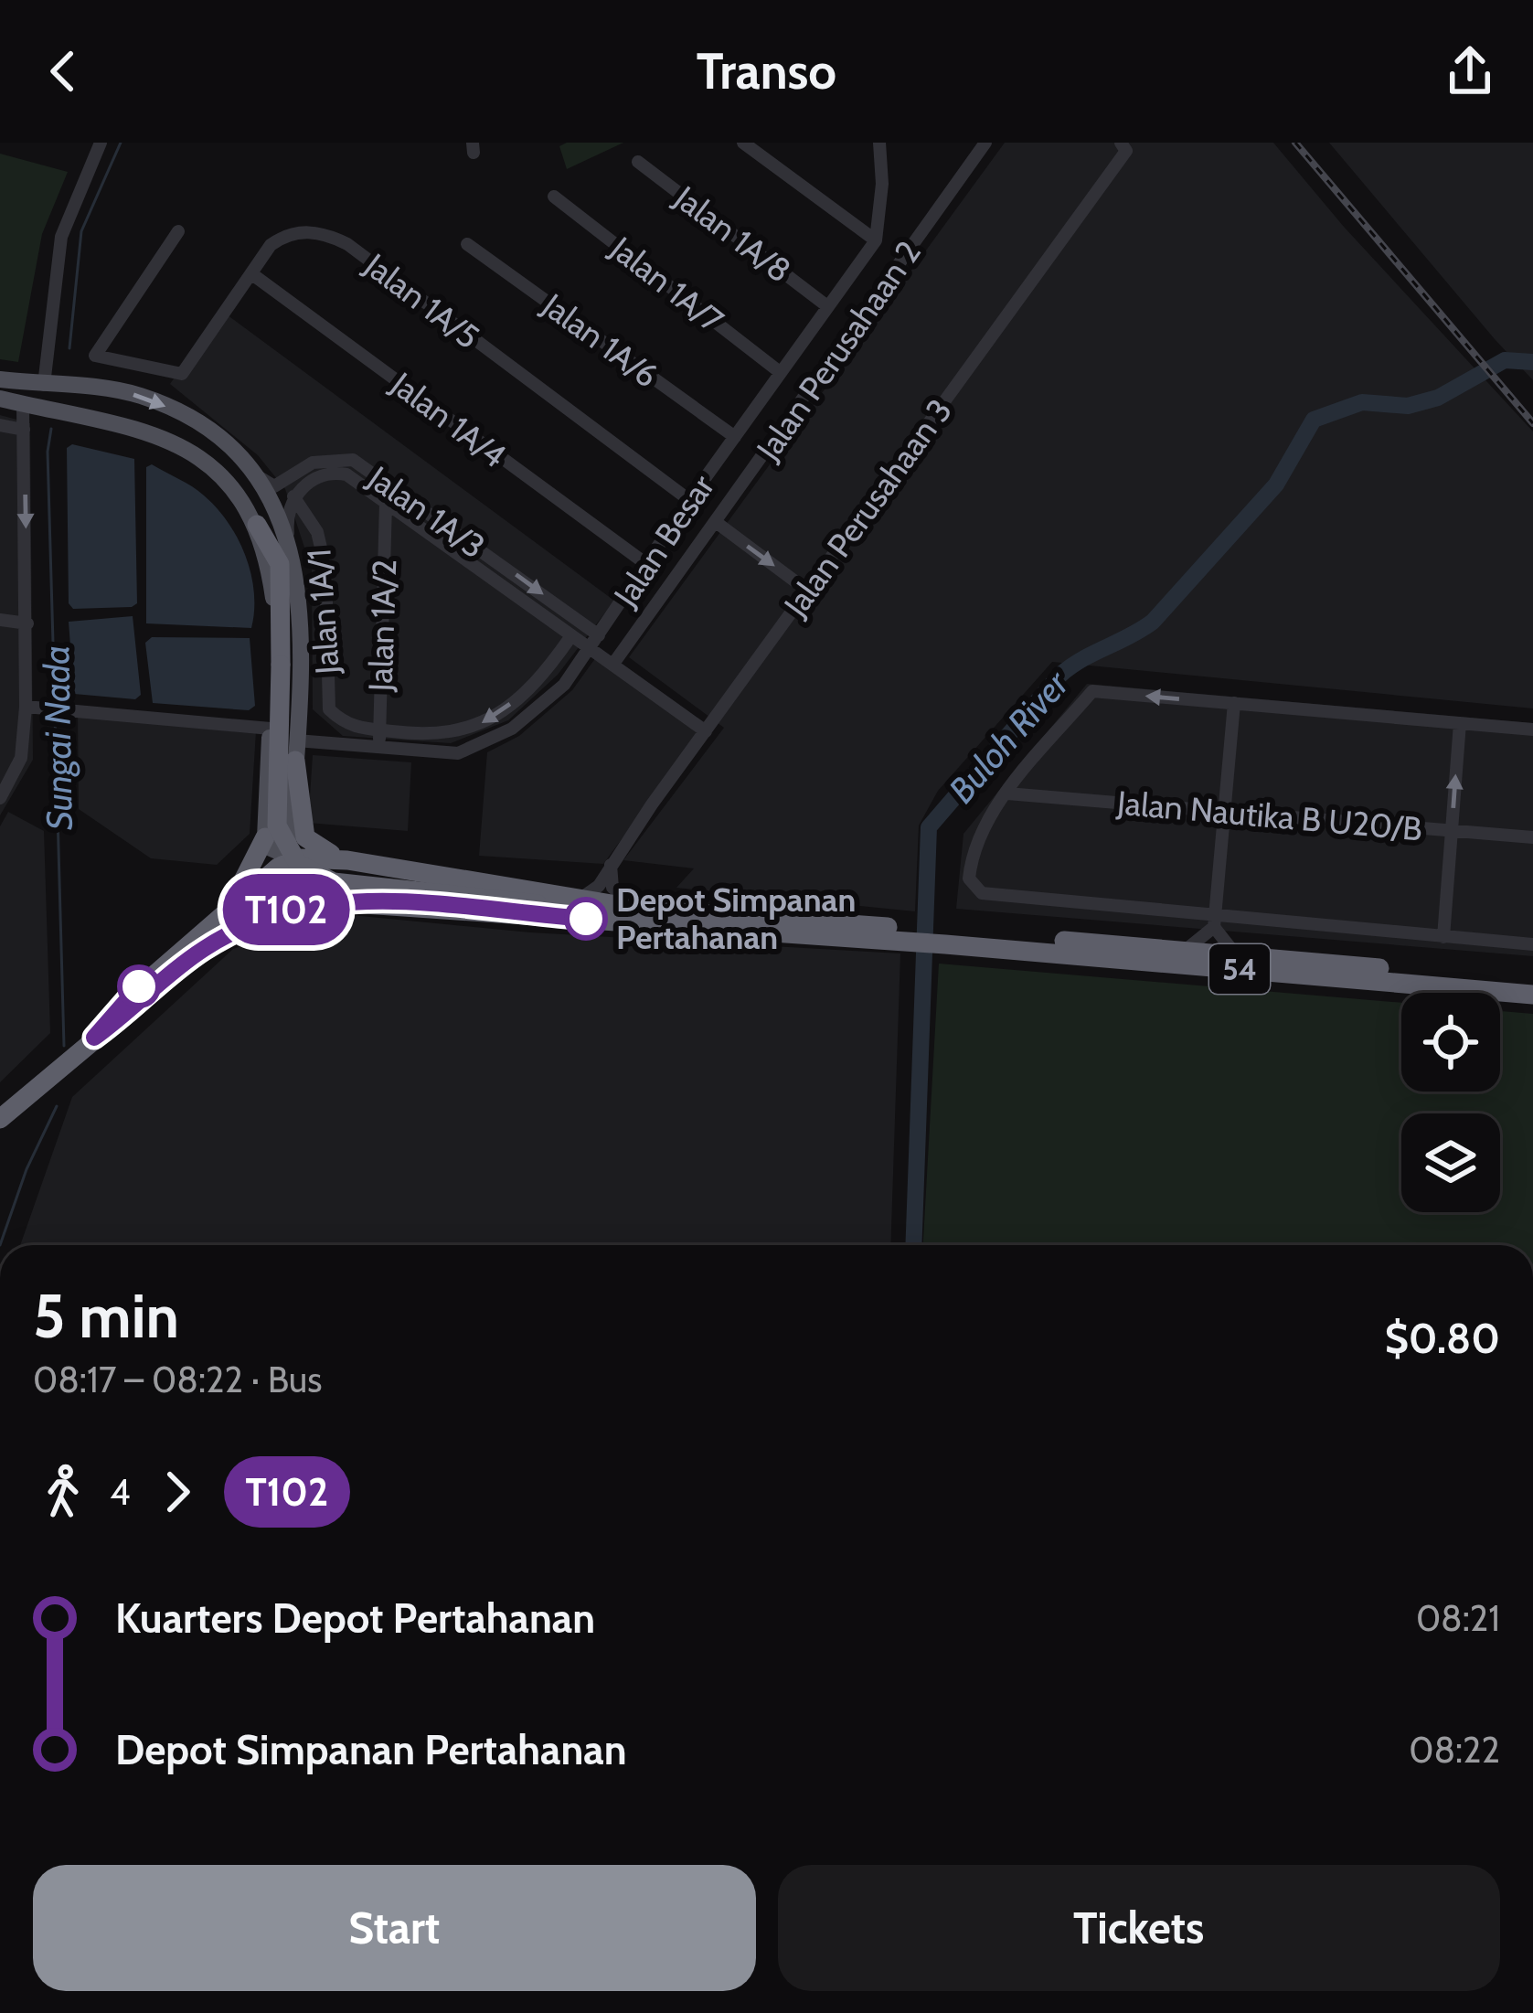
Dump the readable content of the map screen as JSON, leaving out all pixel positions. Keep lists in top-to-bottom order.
{
  "streets": {
    "highway": ["54"],
    "street": [
      "Jalan 1A/8",
      "Jalan 1A/7",
      "Jalan 1A/5",
      "Jalan 1A/6",
      "Jalan Perusahaan 2",
      "Jalan 1A/4",
      "Jalan Perusahaan 3",
      "Jalan 1A/3",
      "Jalan Besar",
      "Jalan 1A/1",
      "Jalan 1A/2",
      "Jalan Nautika B U20/B"
    ]
  },
  "crossings": [
    ["Jalan 1A/8", "Jalan Besar"],
    ["Jalan 1A/7", "Jalan Besar"],
    ["Jalan 1A/5", "Jalan 1A/4"],
    ["Jalan 1A/5", "Jalan Besar"],
    ["Jalan 1A/6", "Jalan Besar"],
    ["Jalan Perusahaan 2", "Jalan 1A/3"],
    ["Jalan 1A/4", "Jalan Besar"],
    ["Jalan Perusahaan 3", "Jalan 1A/3"],
    ["Jalan Perusahaan 3", "54"],
    ["Jalan 1A/3", "Jalan Besar"],
    ["Jalan 1A/3", "Jalan 1A/1"],
    ["Jalan 1A/3", "Jalan 1A/2"],
    ["Jalan Besar", "Jalan 1A/2"],
    ["Jalan 1A/1", "Jalan 1A/2"]
  ],
  "one_way": ["Jalan 1A/1"],
  "water": ["Buloh River", "Sungai Nada"],
  "places": ["Depot Simpanan Pertahanan"],
  "lines": ["bus line T102"],
  "page": {
    "header": "Transo",
    "on_map": "T102",
    "heading": ["5 min", "08:17 – 08:22 · Bus", "$0.80"],
    "legs": ["4", "T102"],
    "list": [
      {
        "name": "Kuarters Depot Pertahanan",
        "value": "08:21"
      },
      {
        "name": "Depot Simpanan Pertahanan",
        "value": "08:22"
      }
    ],
    "buttons": ["Start", "Tickets"]
  }
}
